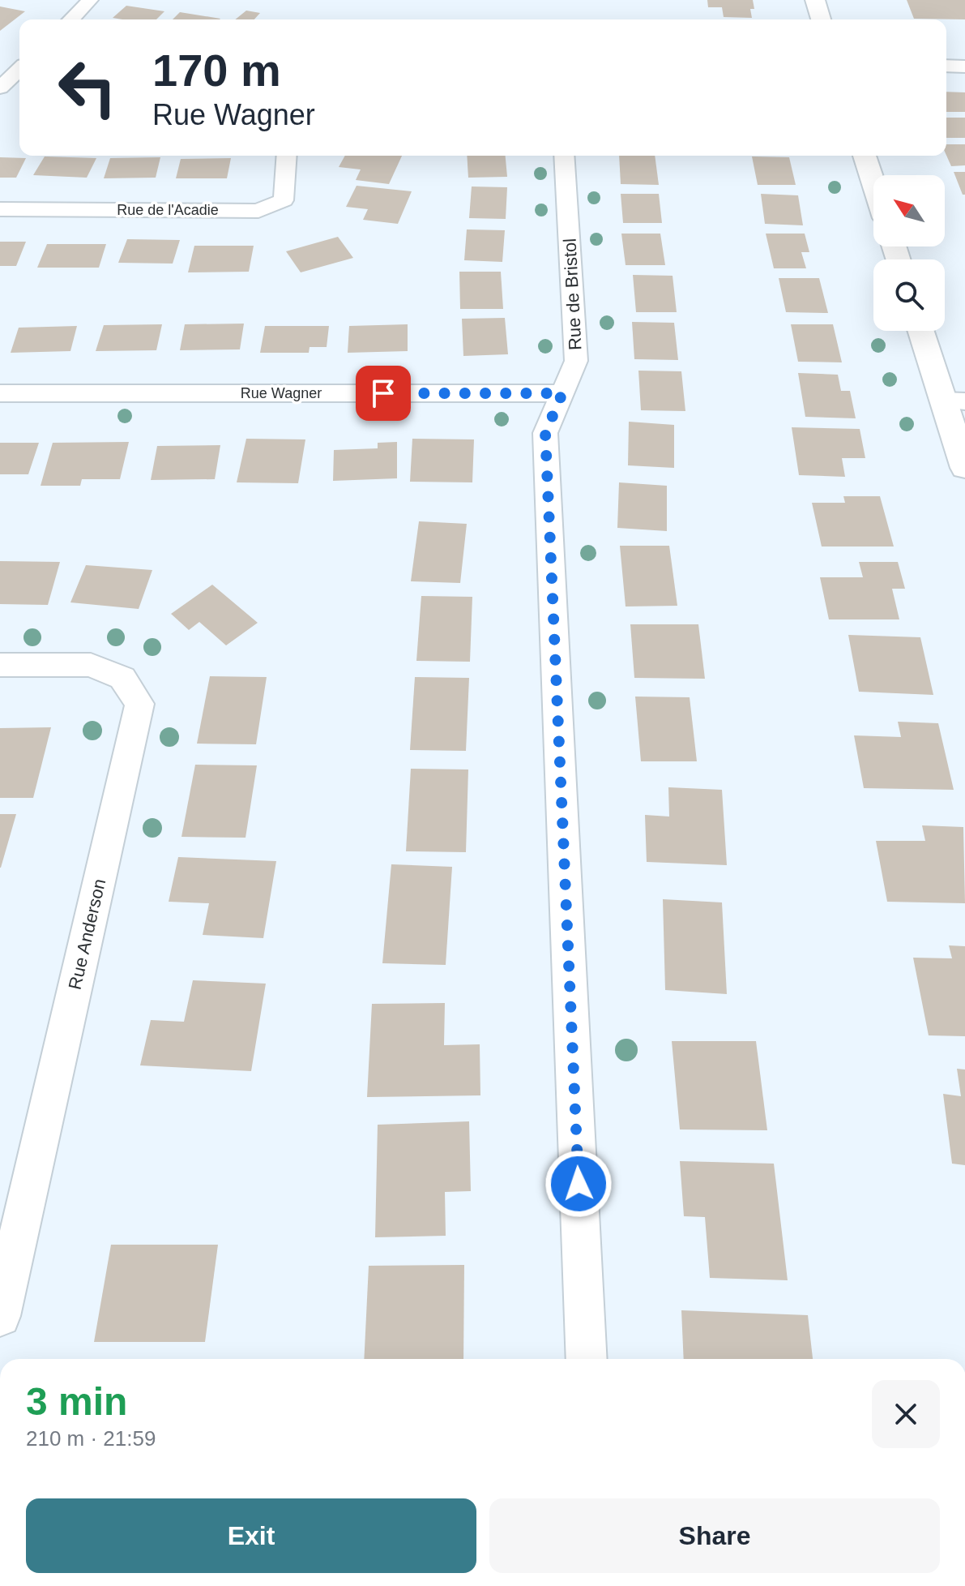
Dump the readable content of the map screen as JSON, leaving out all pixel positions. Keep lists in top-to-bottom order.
{
  "streets": {
    "street": [
      "Rue de l'Acadie",
      "Rue de Bristol",
      "Rue Wagner",
      "Rue Anderson"
    ]
  },
  "crossings": [
    ["Rue de Bristol", "Rue Wagner"]
  ],
  "north": "top left",
  "page": {
    "turn": ["170 m", "Rue Wagner"],
    "heading": ["3 min", "210 m · 21:59"],
    "buttons": ["Exit", "Share"]
  }
}
